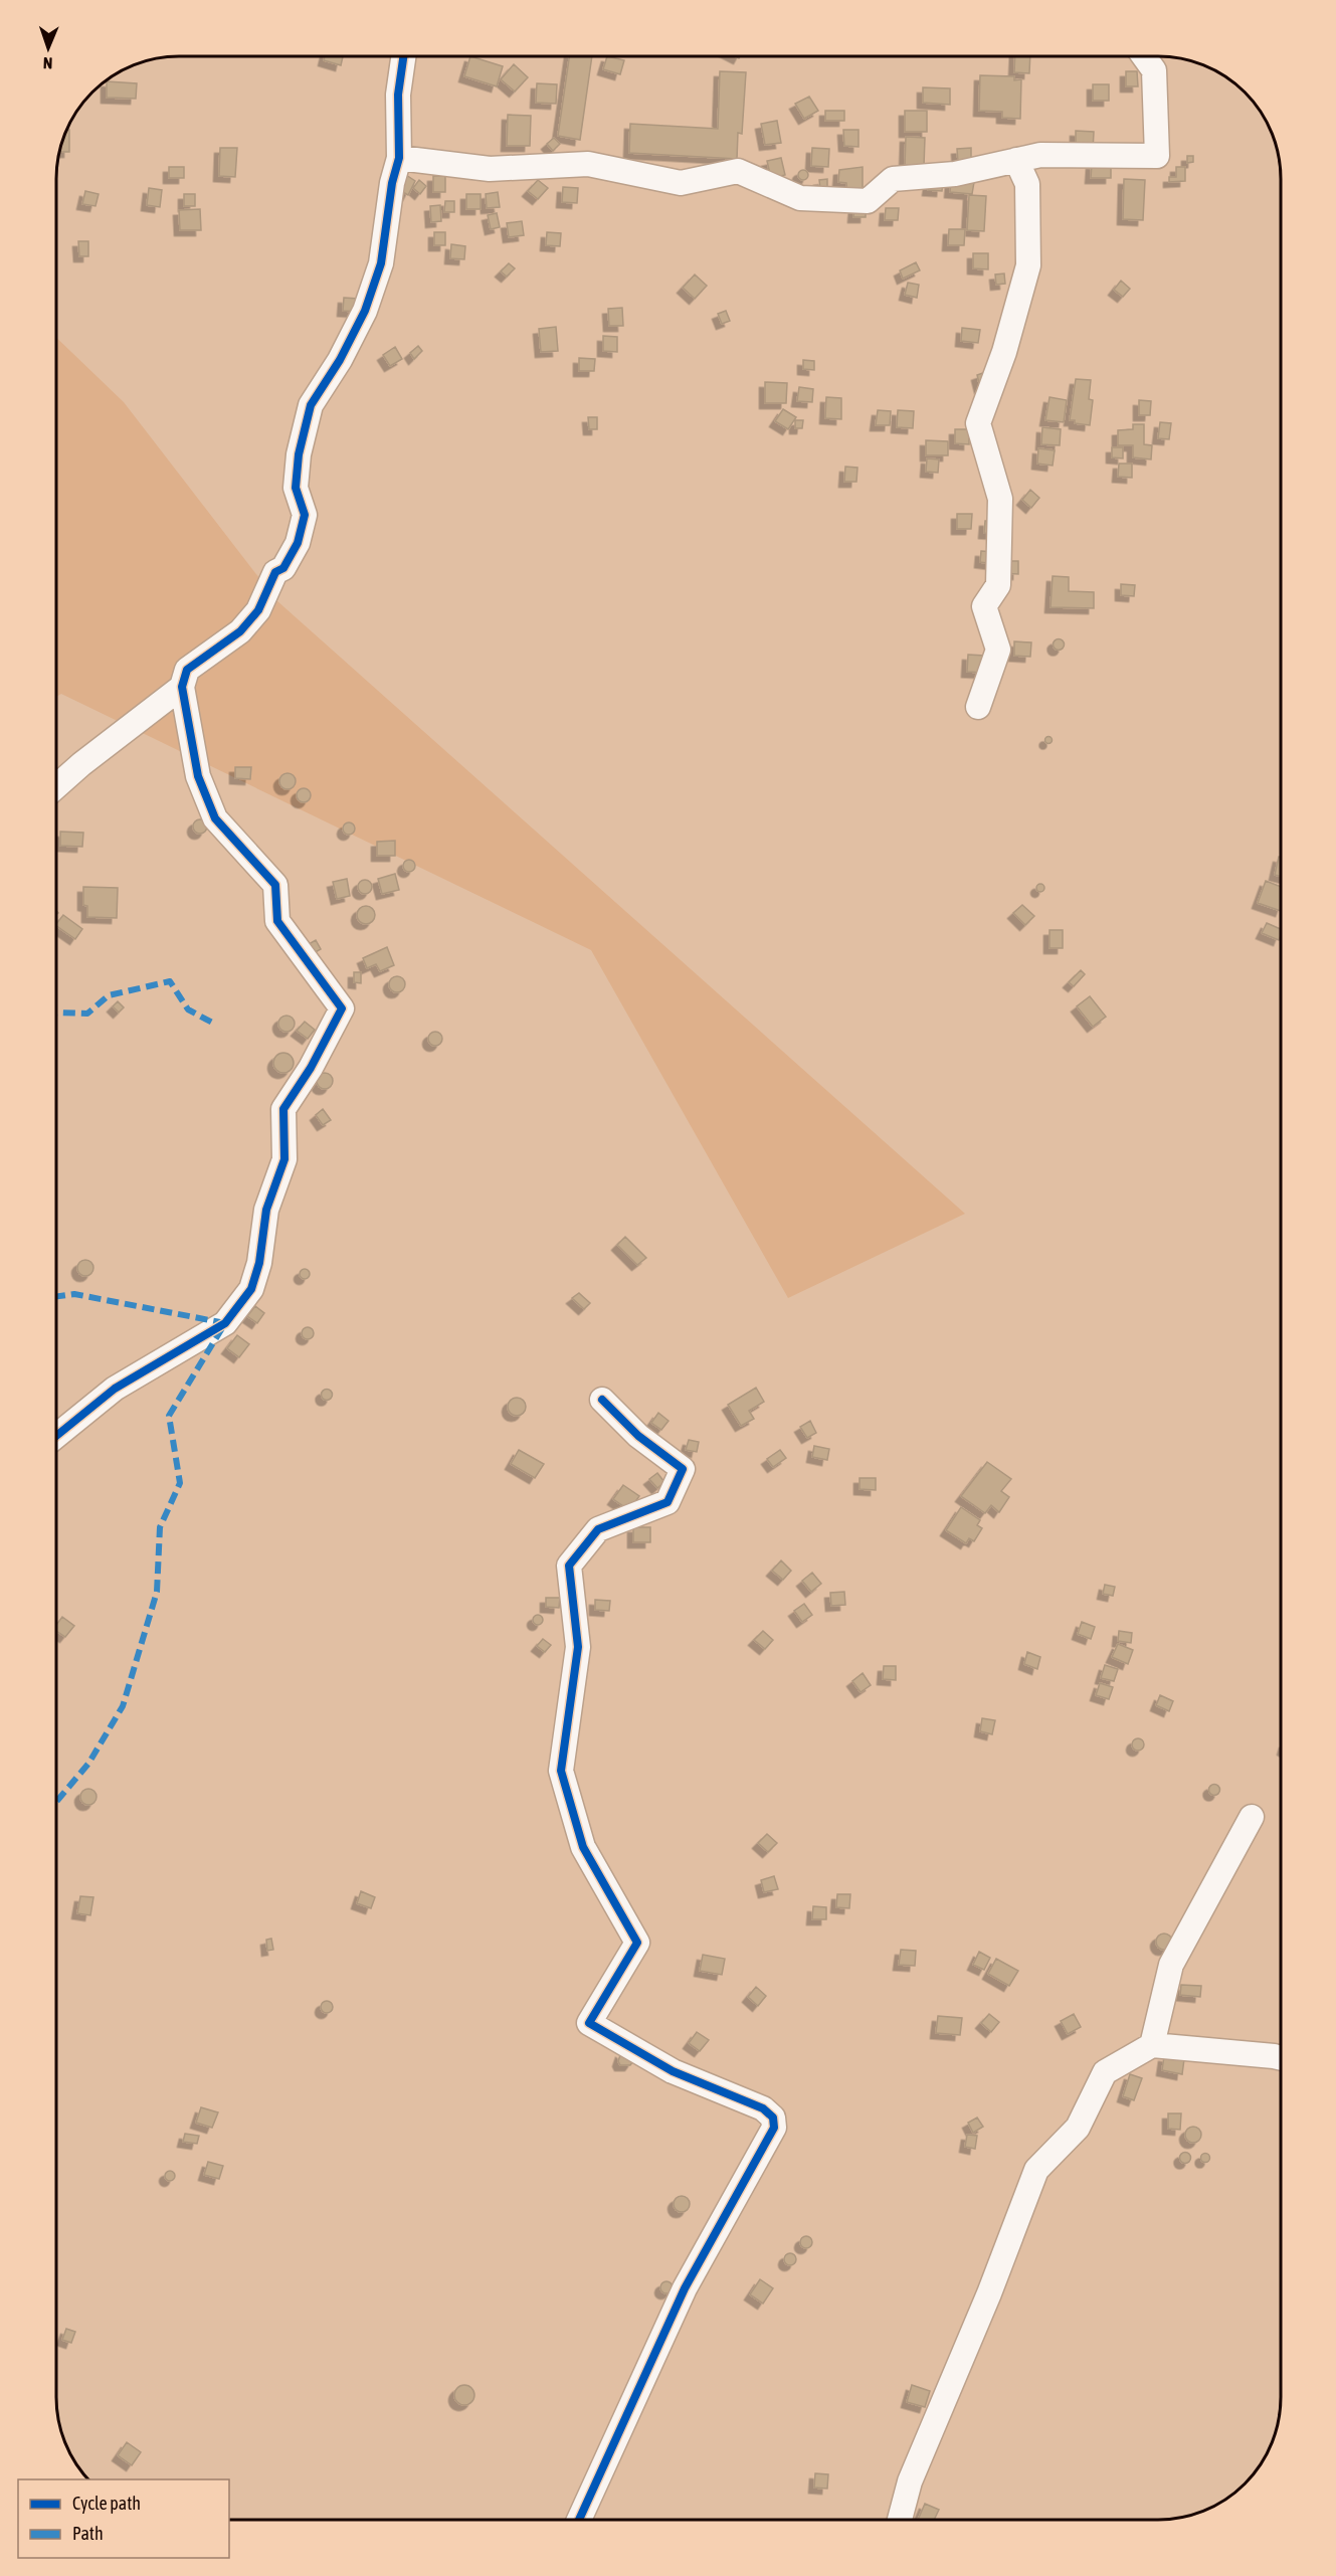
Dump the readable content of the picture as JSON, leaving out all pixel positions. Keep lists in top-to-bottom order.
{
  "legend": ["Cycle path", "Path"],
  "north": "bottom"
}
